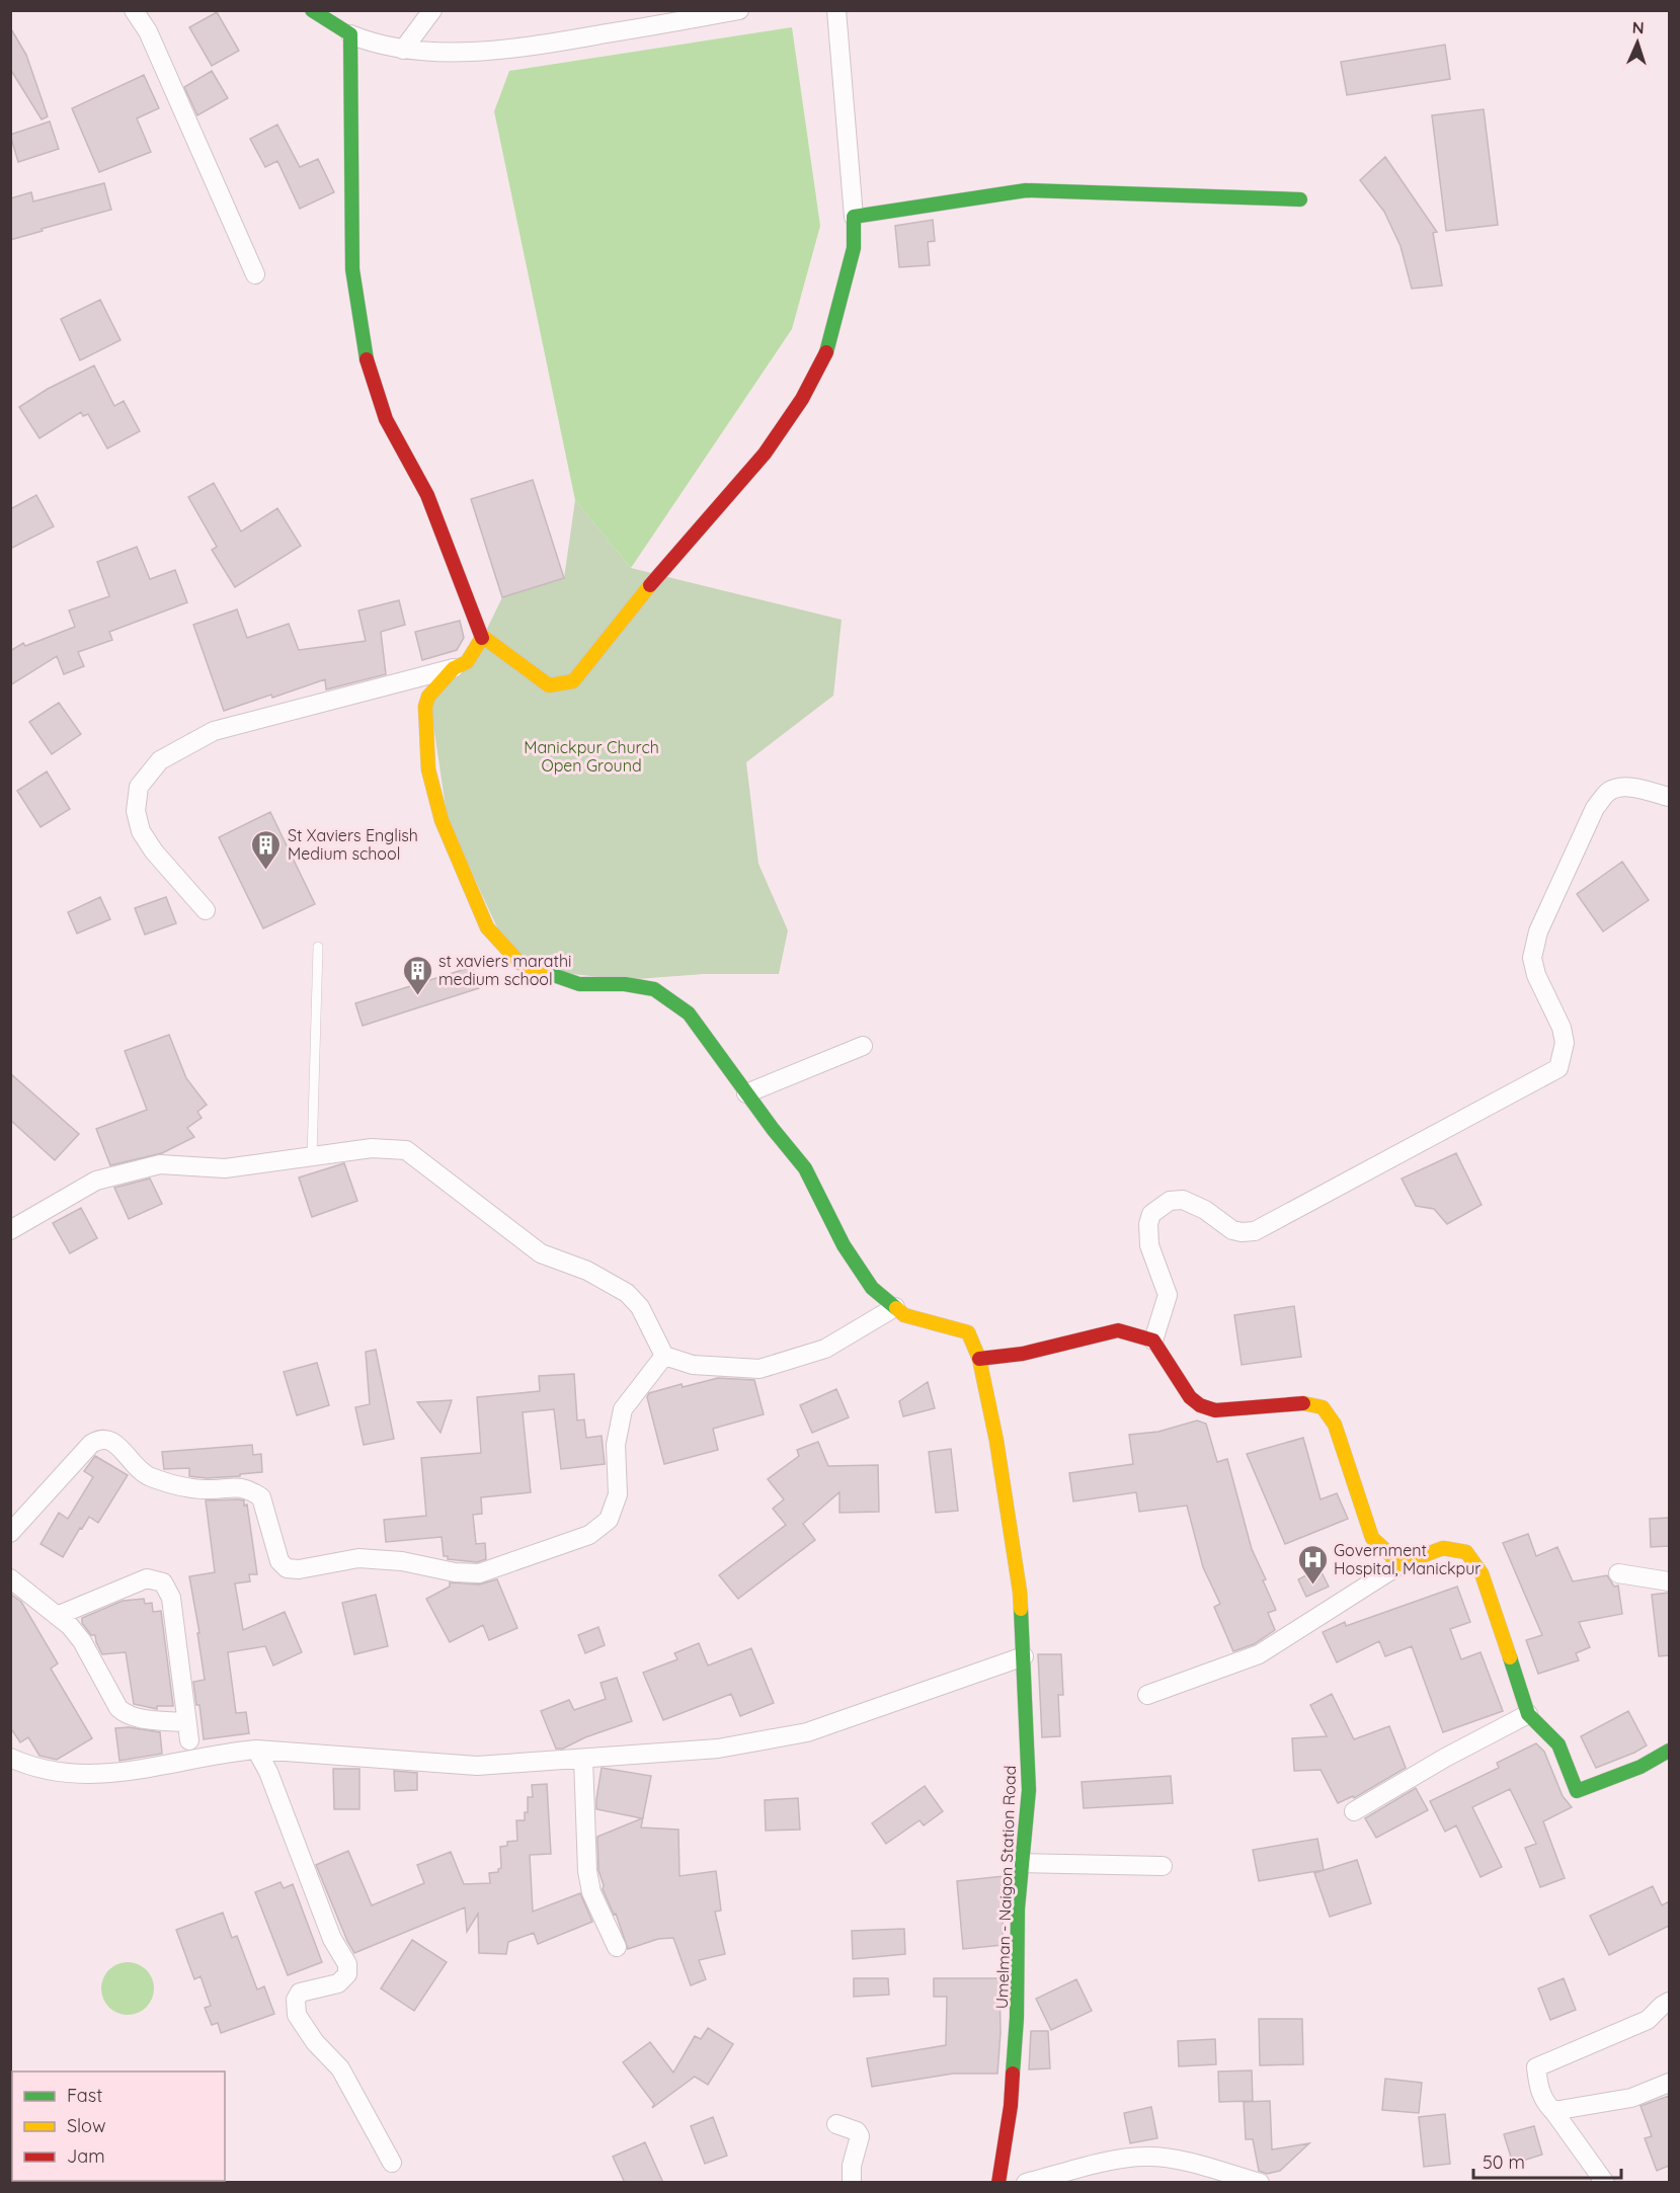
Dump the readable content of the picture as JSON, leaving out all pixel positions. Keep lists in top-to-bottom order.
{
  "streets": {
    "street": ["Umelman - Naigon Station Road"]
  },
  "parks": ["Manickpur Church Open Ground"],
  "places": {
    "building": ["St Xaviers English Medium school", "st xaviers marathi medium school"],
    "hospital": ["Government Hospital, Manickpur"]
  },
  "legend": ["Fast", "Slow", "Jam"],
  "scale_bar": "50 m",
  "north": "top"
}
